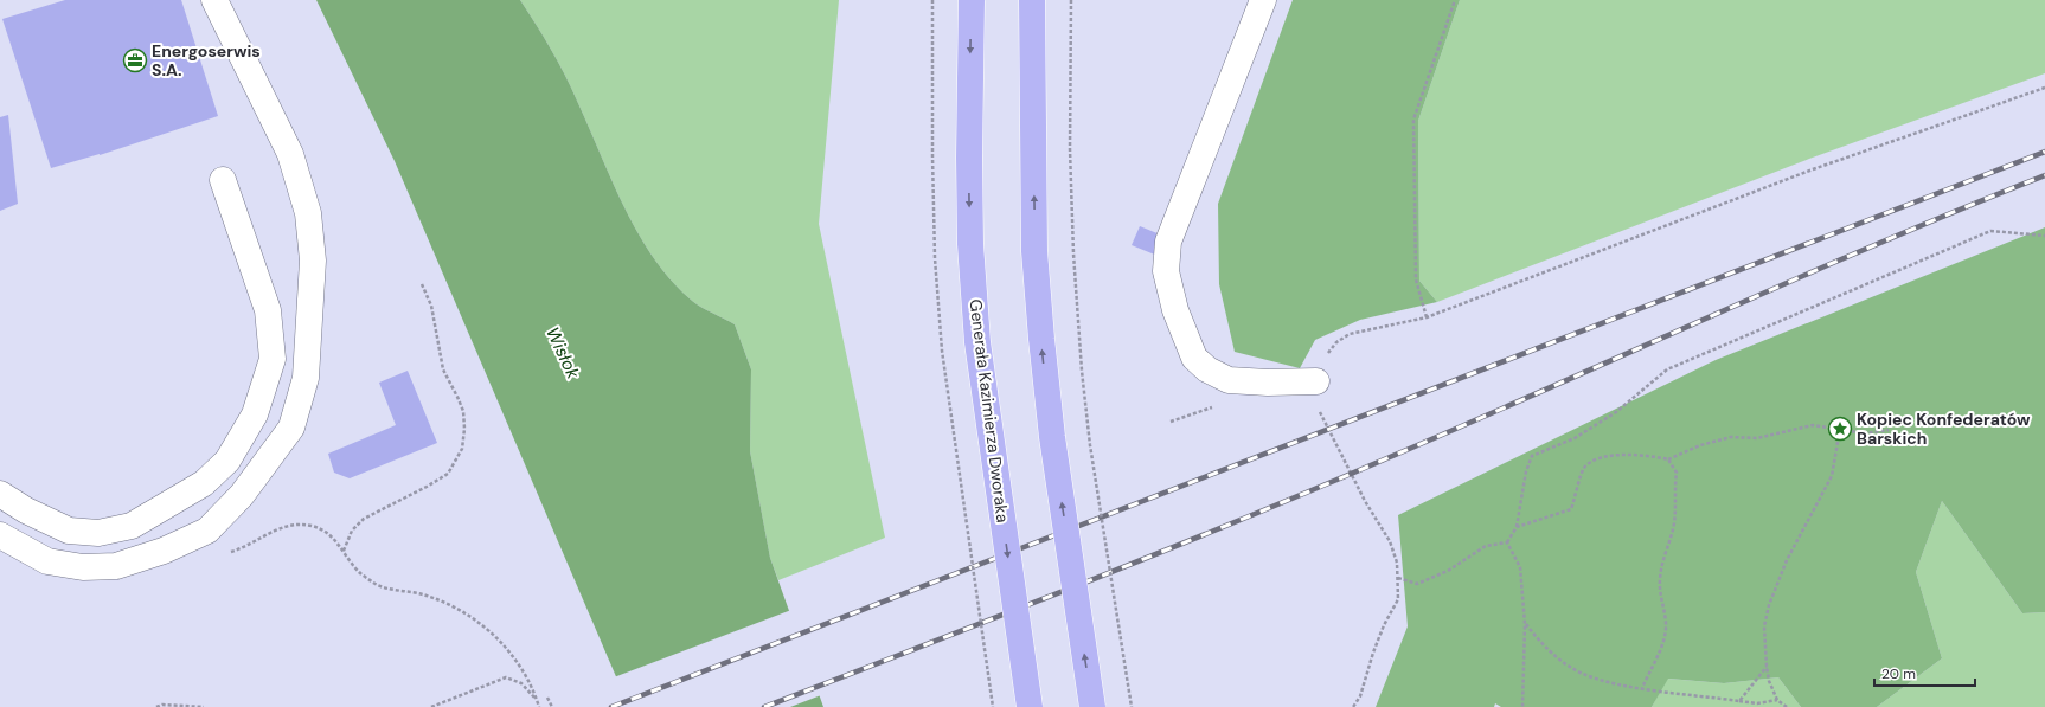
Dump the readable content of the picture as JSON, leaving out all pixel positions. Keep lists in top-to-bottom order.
{
  "streets": {
    "main road": ["Generała Kazimierza Dworaka"]
  },
  "water": ["Wisłok"],
  "places": {
    "office": ["Energoserwis S.A."],
    "place": ["Kopiec Konfederatów Barskich"]
  },
  "scale_bar": "20 m"
}
